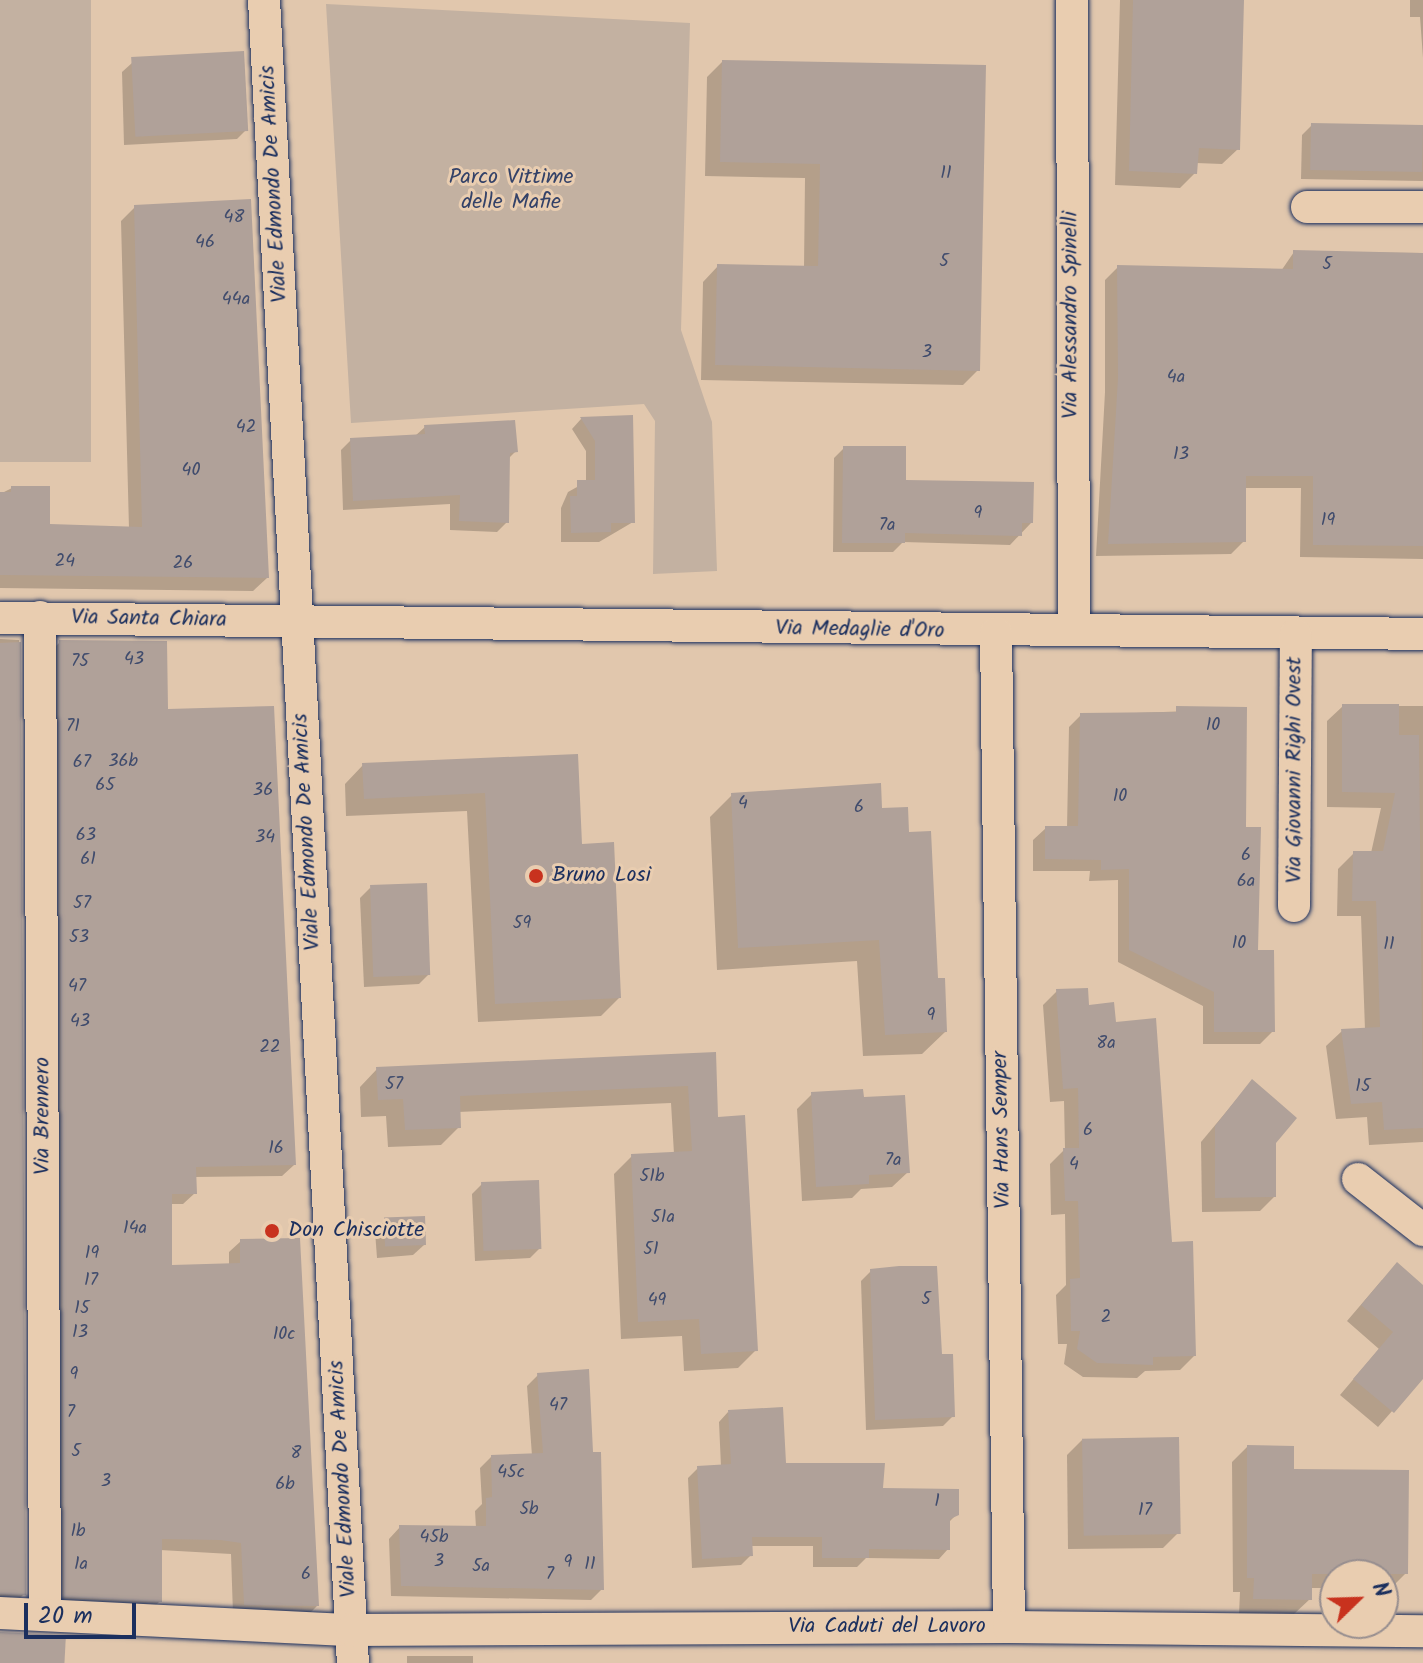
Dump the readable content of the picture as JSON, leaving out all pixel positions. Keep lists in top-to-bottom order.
{
  "streets": {
    "street": [
      "Viale Edmondo De Amicis",
      "Via Alessandro Spinelli",
      "Via Santa Chiara",
      "Via Medaglie d'Oro",
      "Via Giovanni Righi Ovest",
      "Via Brennero",
      "Via Hans Semper",
      "Via Caduti del Lavoro"
    ]
  },
  "crossings": [
    ["Viale Edmondo De Amicis", "Via Santa Chiara"],
    ["Viale Edmondo De Amicis", "Via Medaglie d'Oro"],
    ["Viale Edmondo De Amicis", "Via Caduti del Lavoro"],
    ["Via Alessandro Spinelli", "Via Medaglie d'Oro"],
    ["Via Santa Chiara", "Via Medaglie d'Oro"],
    ["Via Santa Chiara", "Via Brennero"],
    ["Via Medaglie d'Oro", "Via Giovanni Righi Ovest"],
    ["Via Medaglie d'Oro", "Via Hans Semper"],
    ["Via Brennero", "Via Caduti del Lavoro"],
    ["Via Hans Semper", "Via Caduti del Lavoro"]
  ],
  "parks": ["Parco Vittime delle Mafie"],
  "places": ["Bruno Losi", "Don Chisciotte"],
  "house_numbers": [
    "11",
    "48",
    "46",
    "5",
    "5",
    "44a",
    "3",
    "4a",
    "42",
    "13",
    "40",
    "9",
    "19",
    "7a",
    "24",
    "26",
    "43",
    "75",
    "10",
    "71",
    "36b",
    "67",
    "65",
    "36",
    "10",
    "4",
    "6",
    "63",
    "34",
    "6",
    "61",
    "6a",
    "57",
    "59",
    "53",
    "10",
    "11",
    "47",
    "9",
    "43",
    "8a",
    "22",
    "57",
    "15",
    "6",
    "16",
    "7a",
    "4",
    "51b",
    "51a",
    "14a",
    "51",
    "19",
    "17",
    "5",
    "49",
    "15",
    "2",
    "13",
    "10c",
    "9",
    "47",
    "7",
    "5",
    "8",
    "45c",
    "3",
    "6b",
    "1",
    "5b",
    "17",
    "1b",
    "45b",
    "3",
    "9",
    "1a",
    "11",
    "5a",
    "6",
    "7"
  ],
  "scale_bar": "20 m",
  "north": "top right"
}
